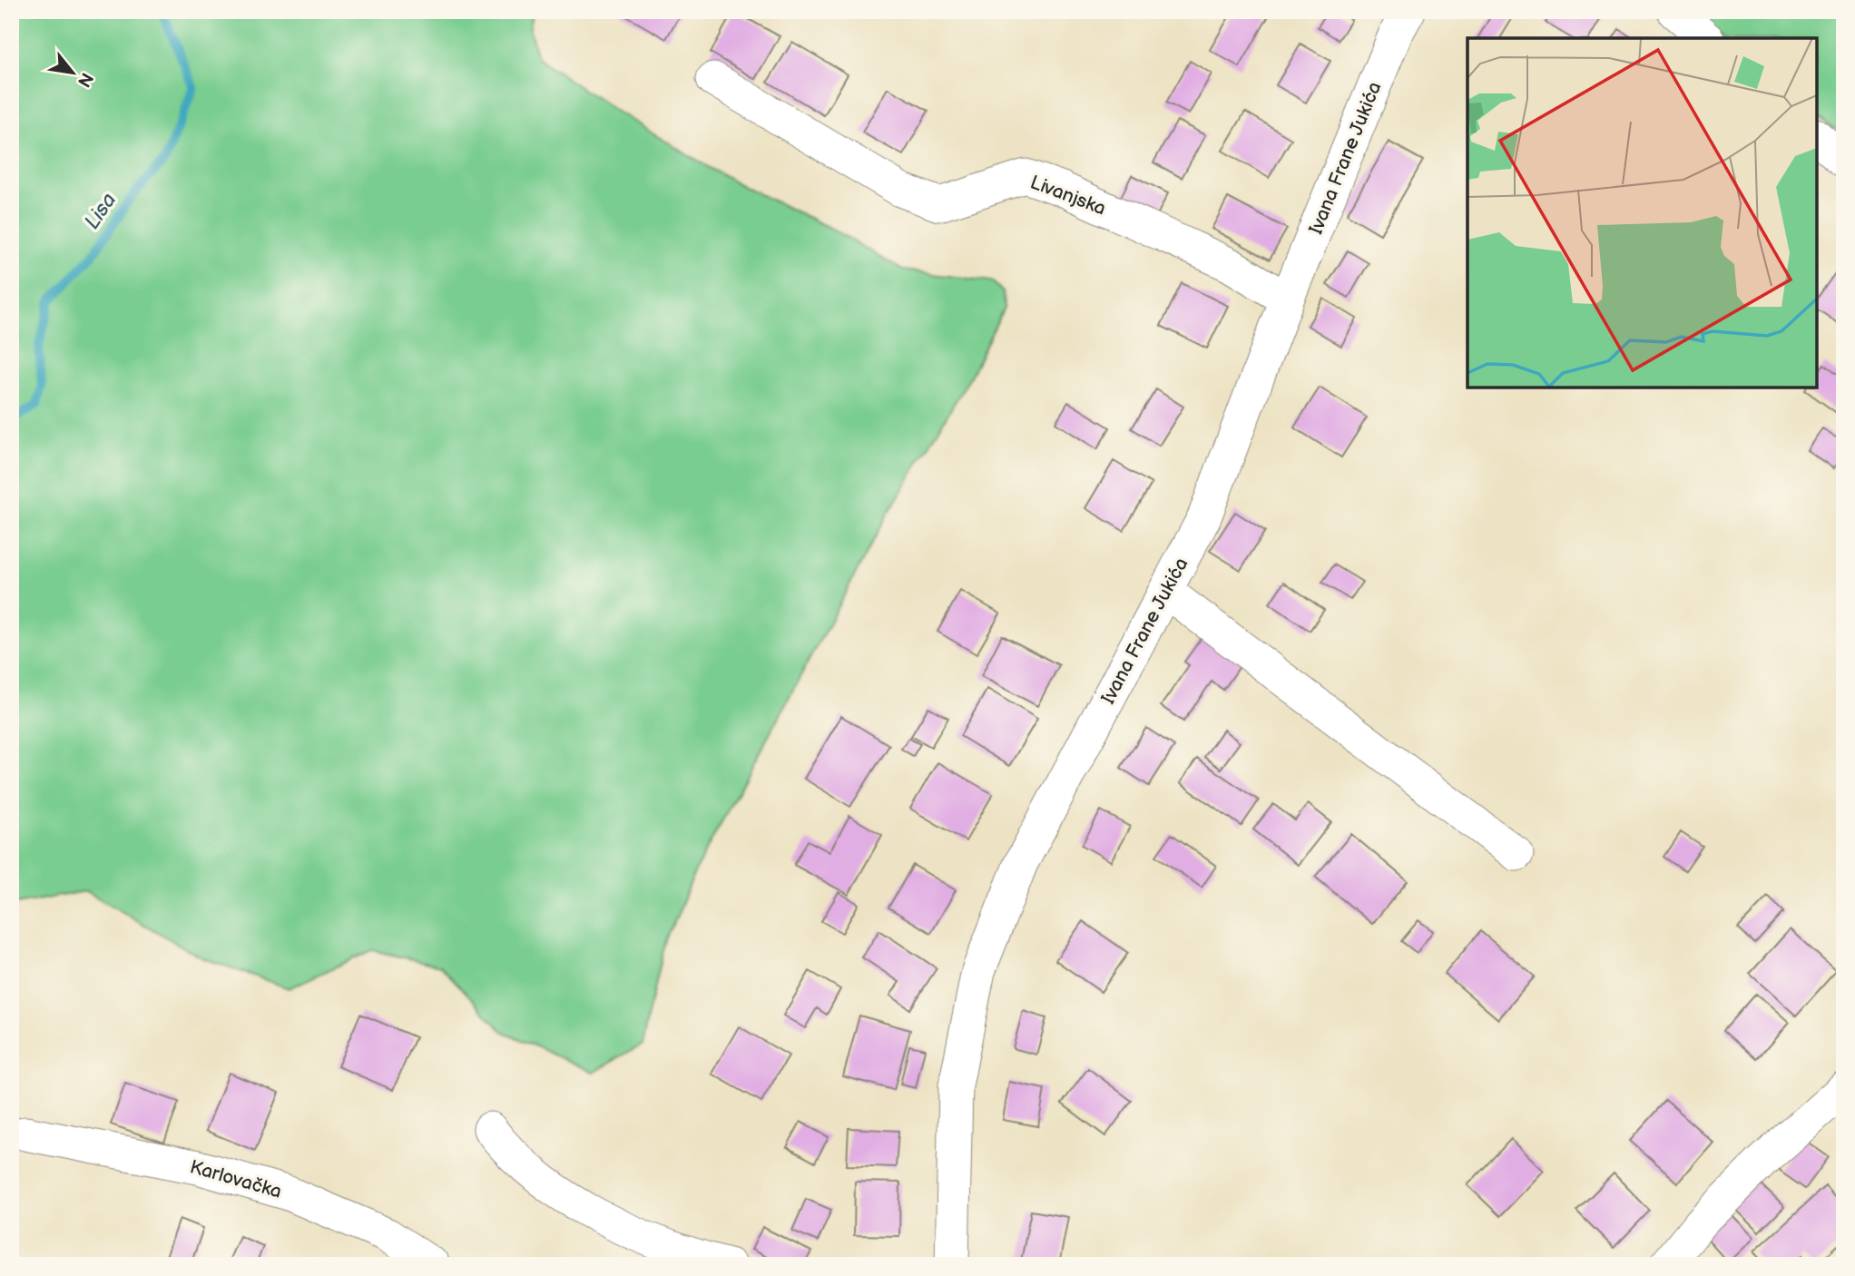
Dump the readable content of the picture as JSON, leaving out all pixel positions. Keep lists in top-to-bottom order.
{
  "streets": {
    "street": ["Ivana Frane Jukića", "Livanjska", "Karlovačka"]
  },
  "crossings": [
    ["Ivana Frane Jukića", "Livanjska"]
  ],
  "water": ["Lisa"],
  "north": "bottom right"
}
